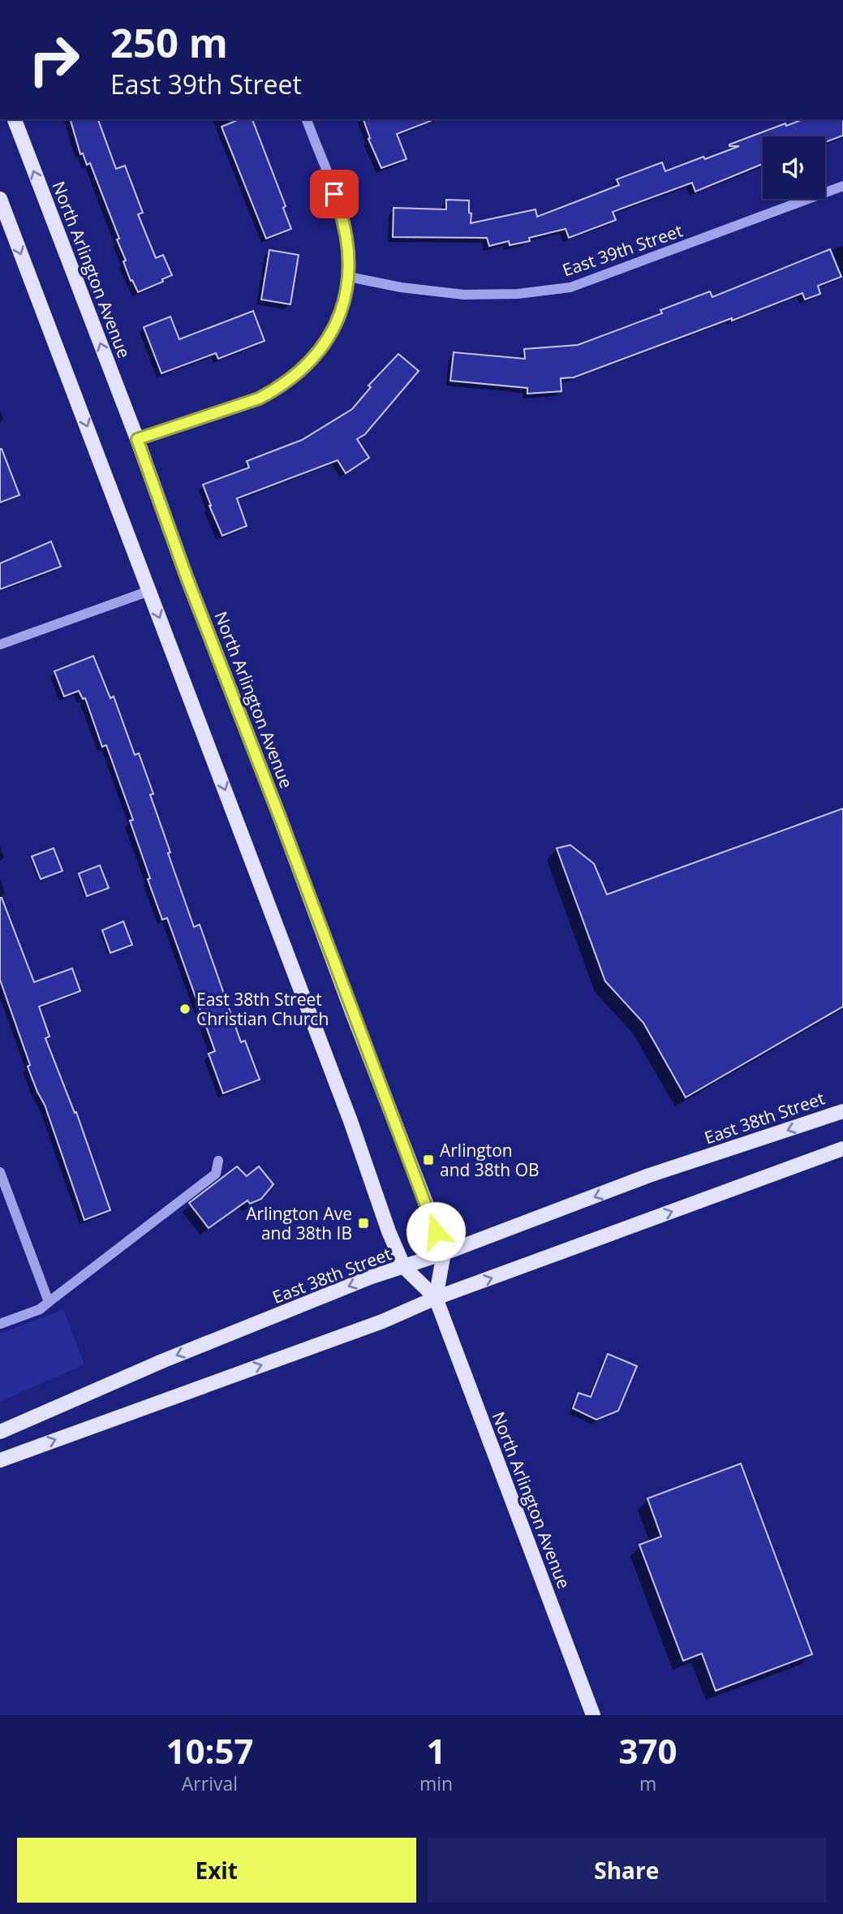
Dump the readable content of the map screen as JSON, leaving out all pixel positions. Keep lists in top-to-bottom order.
{
  "streets": {
    "main road": ["North Arlington Avenue", "East 38th Street"],
    "street": ["East 39th Street"]
  },
  "crossings": [
    ["North Arlington Avenue", "East 38th Street"]
  ],
  "places": {
    "other": ["East 38th Street Christian Church"],
    "transit": ["Arlington and 38th OB", "Arlington Ave and 38th IB"]
  },
  "page": {
    "turn": ["250 m", "East 39th Street"],
    "eta": [
      "10:57",
      "Arrival",
      "1",
      "min",
      "370",
      "m"
    ],
    "buttons": ["Exit", "Share"]
  }
}
